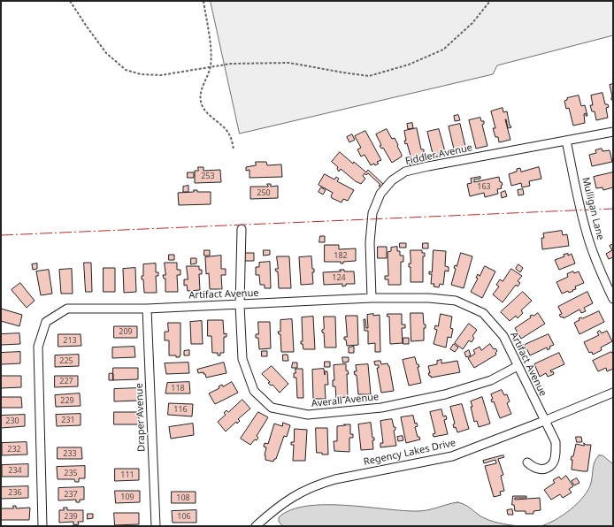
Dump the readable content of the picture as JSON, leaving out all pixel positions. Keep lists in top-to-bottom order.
{
  "streets": {
    "street": [
      "Fiddler Avenue",
      "Mulligan Lane",
      "Artifact Avenue",
      "Averall Avenue",
      "Draper Avenue",
      "Regency Lakes Drive"
    ]
  },
  "crossings": [
    ["Fiddler Avenue", "Mulligan Lane"],
    ["Fiddler Avenue", "Artifact Avenue"],
    ["Artifact Avenue", "Averall Avenue"],
    ["Artifact Avenue", "Draper Avenue"],
    ["Artifact Avenue", "Regency Lakes Drive"]
  ],
  "house_numbers": [
    "253",
    "163",
    "250",
    "182",
    "124",
    "209",
    "213",
    "225",
    "227",
    "118",
    "229",
    "116",
    "231",
    "230",
    "232",
    "233",
    "234",
    "235",
    "111",
    "236",
    "237",
    "109",
    "108",
    "239",
    "106"
  ]
}
